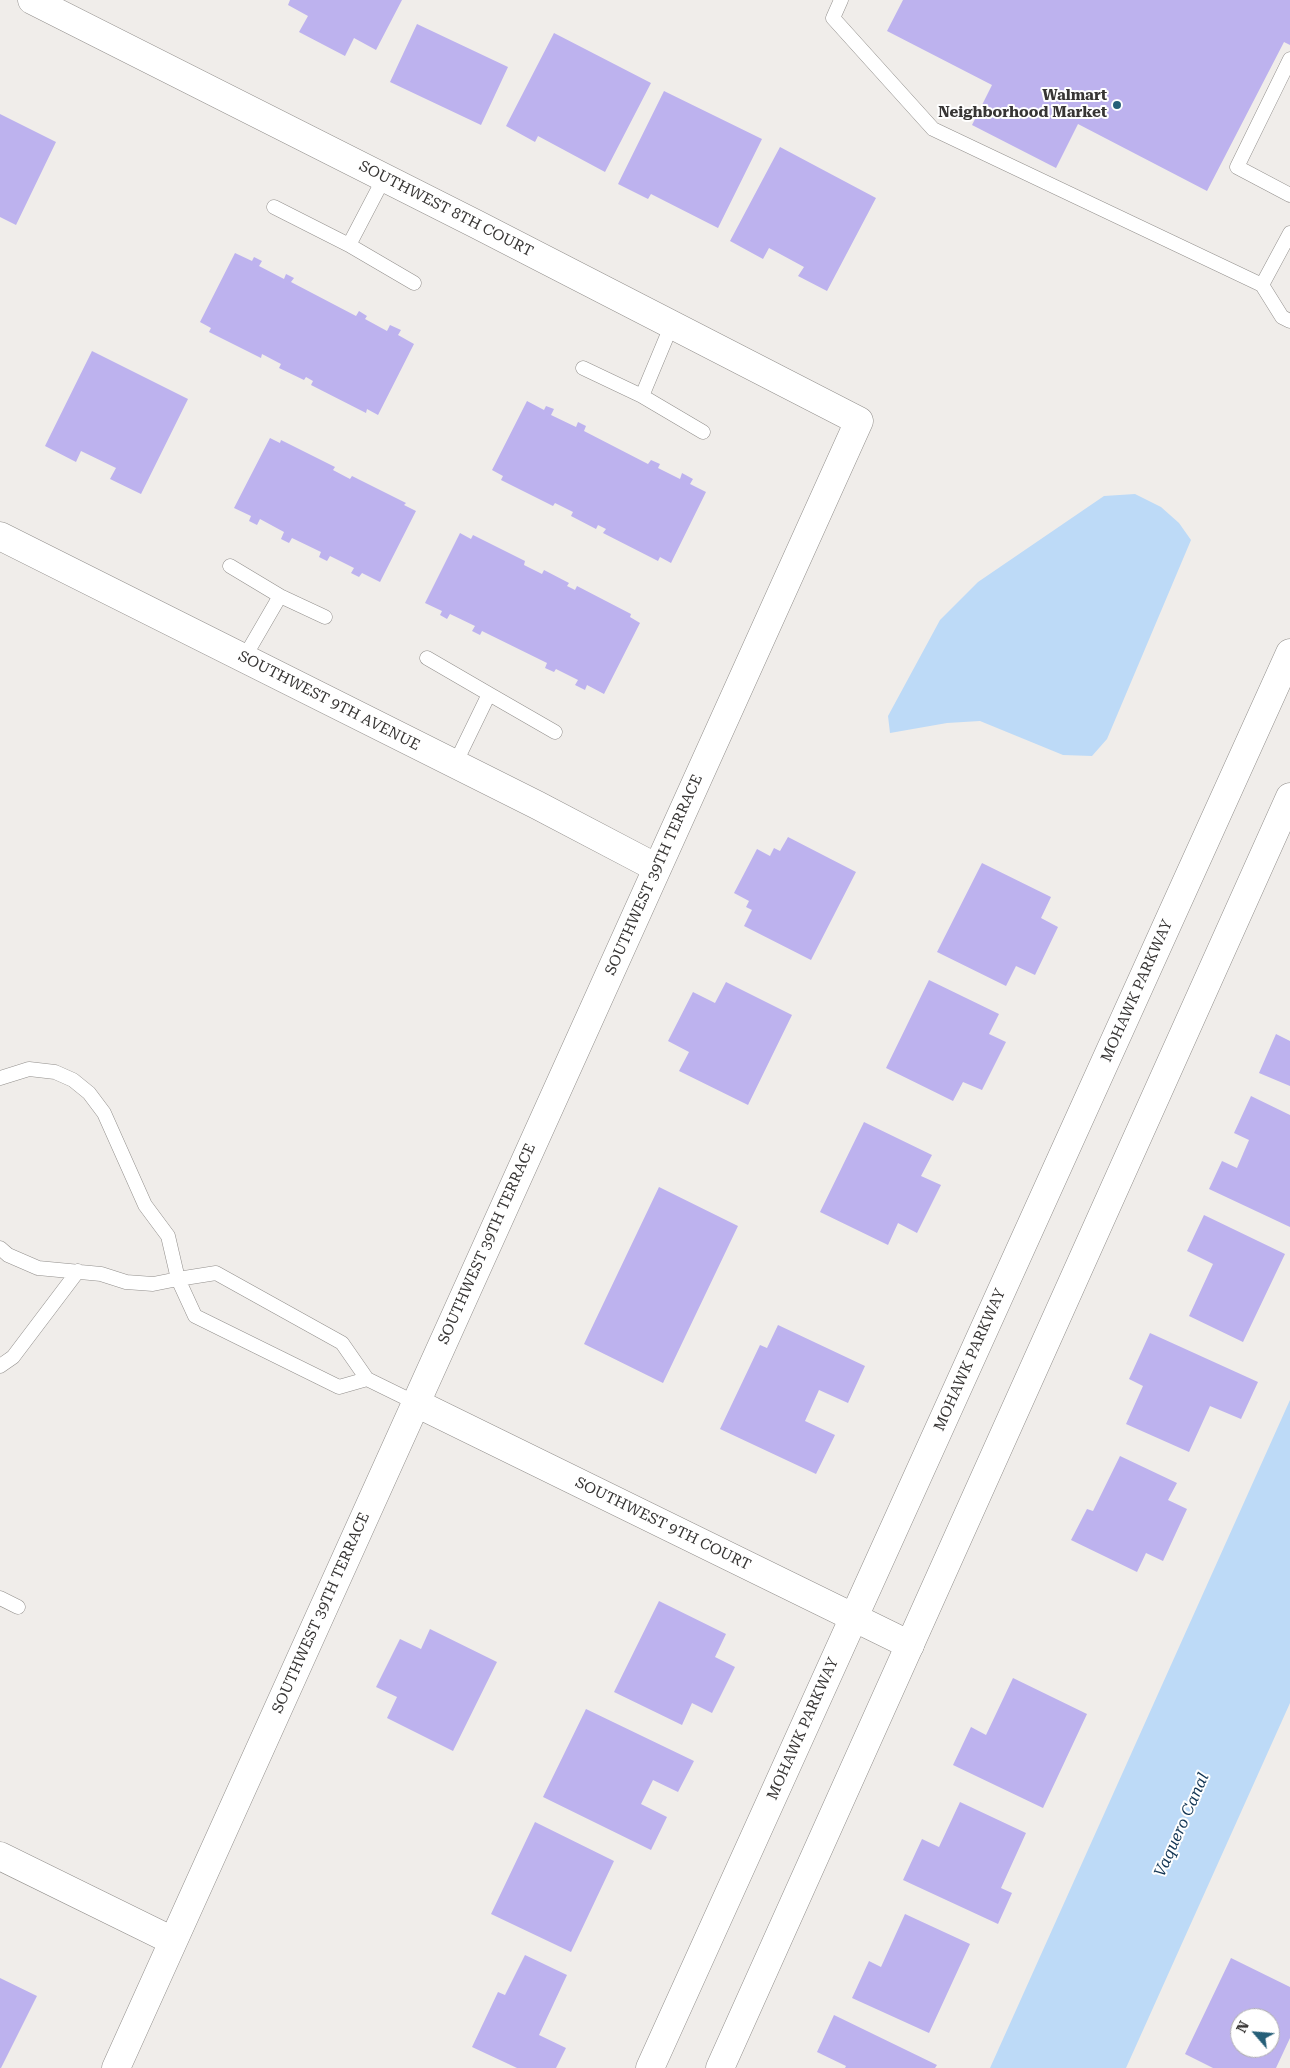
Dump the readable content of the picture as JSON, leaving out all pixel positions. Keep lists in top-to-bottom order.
{
  "streets": {
    "street": [
      "SOUTHWEST 8TH COURT",
      "SOUTHWEST 9TH AVENUE",
      "SOUTHWEST 39TH TERRACE",
      "MOHAWK PARKWAY",
      "SOUTHWEST 9TH COURT"
    ]
  },
  "crossings": [
    ["SOUTHWEST 8TH COURT", "SOUTHWEST 39TH TERRACE"],
    ["SOUTHWEST 9TH AVENUE", "SOUTHWEST 39TH TERRACE"],
    ["SOUTHWEST 39TH TERRACE", "SOUTHWEST 9TH COURT"],
    ["MOHAWK PARKWAY", "SOUTHWEST 9TH COURT"]
  ],
  "water": ["Vaquero Canal"],
  "places": ["Walmart Neighborhood Market"],
  "north": "top left"
}
